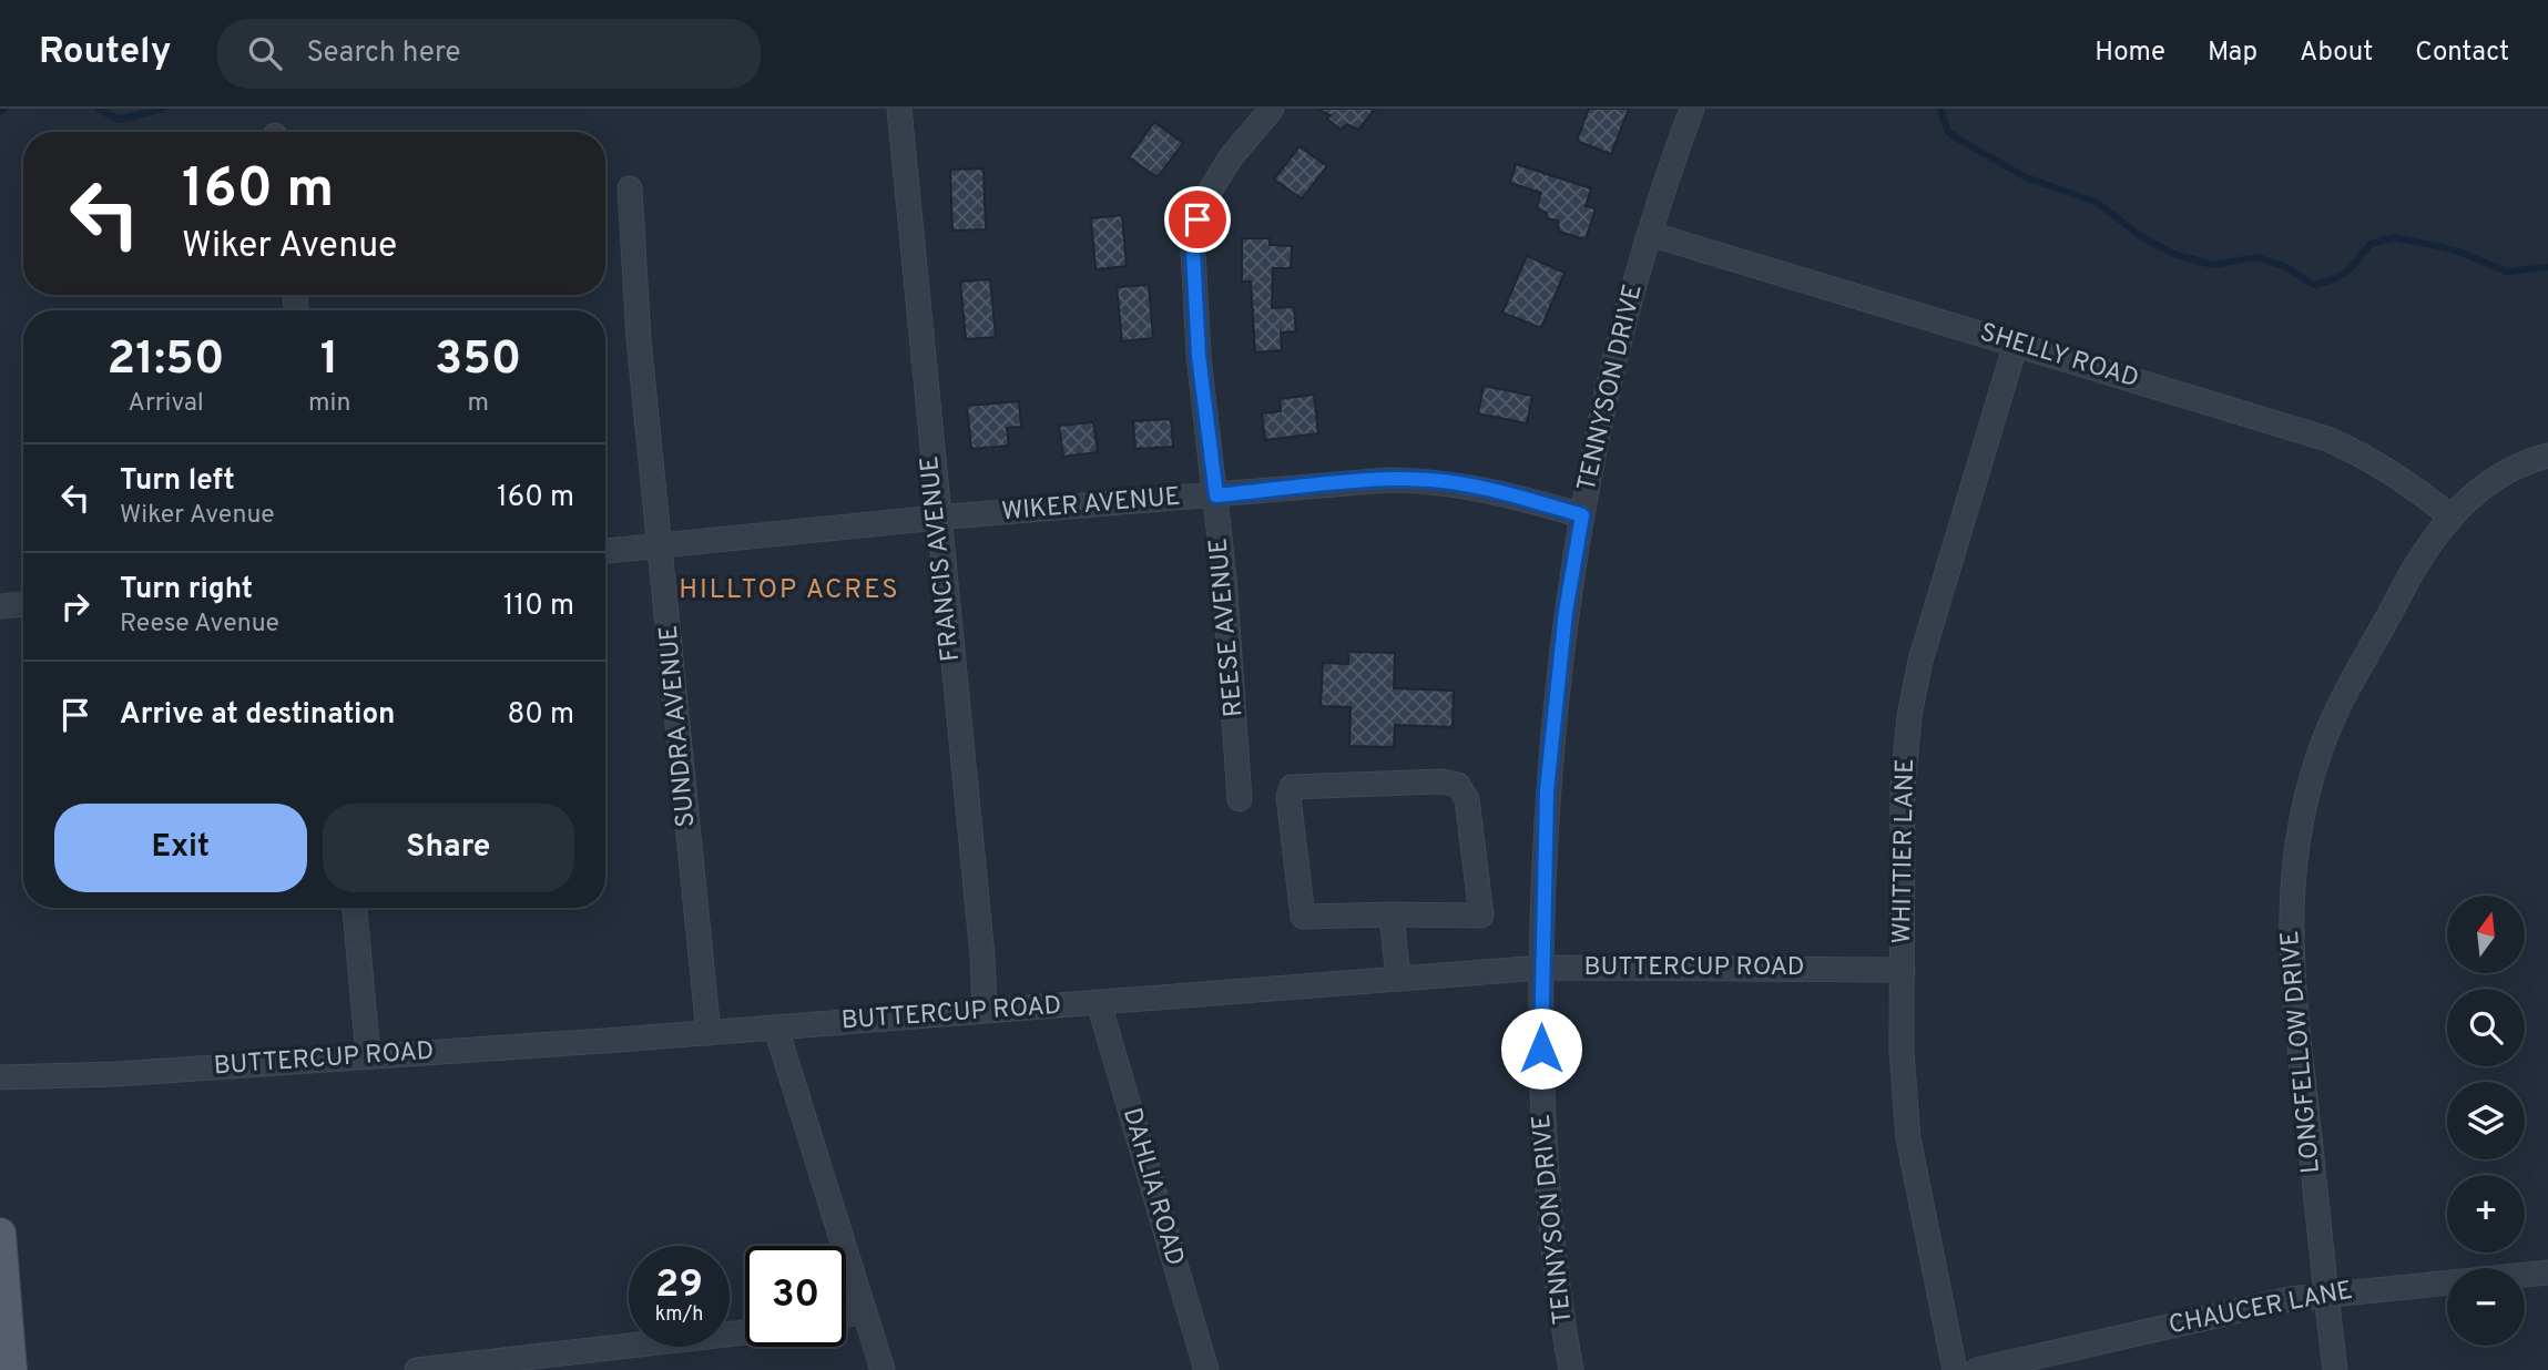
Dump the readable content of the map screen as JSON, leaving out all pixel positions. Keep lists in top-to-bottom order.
{
  "streets": {
    "street": [
      "SHELLY ROAD",
      "TENNYSON DRIVE",
      "WIKER AVENUE",
      "FRANCIS AVENUE",
      "REESE AVENUE",
      "SUNDRA AVENUE",
      "WHITTIER LANE",
      "BUTTERCUP ROAD",
      "LONGFELLOW DRIVE",
      "DAHLIA ROAD",
      "CHAUCER LANE"
    ]
  },
  "crossings": [
    ["SHELLY ROAD", "TENNYSON DRIVE"],
    ["SHELLY ROAD", "WHITTIER LANE"],
    ["SHELLY ROAD", "LONGFELLOW DRIVE"],
    ["TENNYSON DRIVE", "WIKER AVENUE"],
    ["TENNYSON DRIVE", "BUTTERCUP ROAD"],
    ["WIKER AVENUE", "FRANCIS AVENUE"],
    ["WIKER AVENUE", "REESE AVENUE"],
    ["WIKER AVENUE", "SUNDRA AVENUE"],
    ["FRANCIS AVENUE", "BUTTERCUP ROAD"],
    ["SUNDRA AVENUE", "BUTTERCUP ROAD"],
    ["WHITTIER LANE", "BUTTERCUP ROAD"],
    ["BUTTERCUP ROAD", "DAHLIA ROAD"],
    ["LONGFELLOW DRIVE", "CHAUCER LANE"]
  ],
  "districts": ["HILLTOP ACRES"],
  "north": "top",
  "page": {
    "header": "Routely",
    "search": "Search here",
    "nav": [
      "Home",
      "Map",
      "About",
      "Contact"
    ],
    "turn": ["160 m", "Wiker Avenue"],
    "eta": [
      "21:50",
      "Arrival",
      "1",
      "min",
      "350",
      "m"
    ],
    "list": [
      {
        "name": "Turn left",
        "note": "Wiker Avenue",
        "value": "160 m"
      },
      {
        "name": "Turn right",
        "note": "Reese Avenue",
        "value": "110 m"
      },
      {
        "name": "Arrive at destination",
        "value": "80 m"
      }
    ],
    "buttons": ["Exit", "Share"],
    "map_buttons": ["+", "−"],
    "speed": "29 km/h",
    "limit": "30"
  }
}
